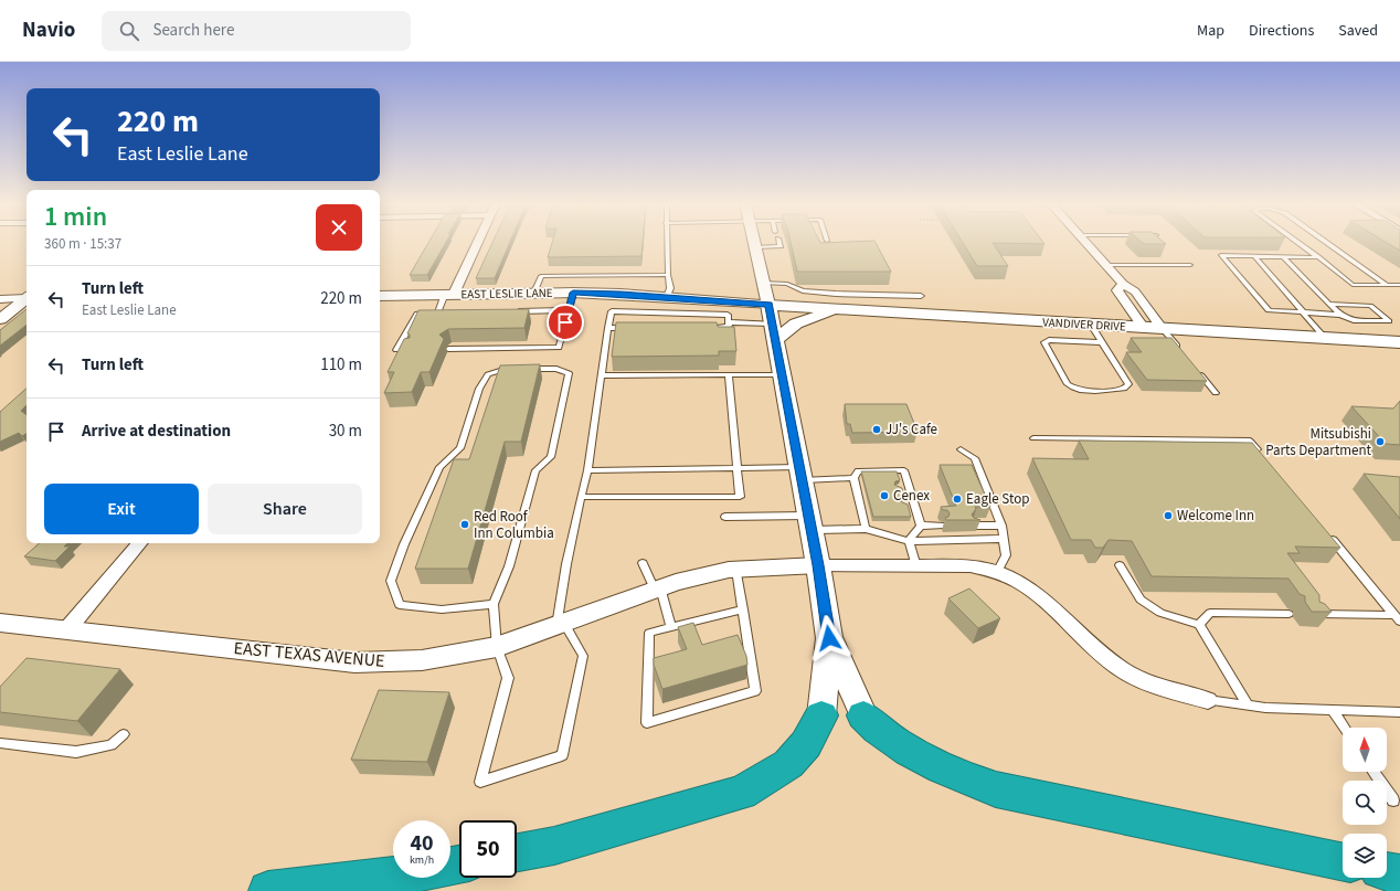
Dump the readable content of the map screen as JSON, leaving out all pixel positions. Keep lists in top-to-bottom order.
{
  "streets": {
    "main road": ["VANDIVER DRIVE"],
    "street": ["EAST LESLIE LANE", "EAST TEXAS AVENUE"]
  },
  "crossings": [
    ["EAST LESLIE LANE", "VANDIVER DRIVE"]
  ],
  "places": [
    "JJ's Cafe",
    "Mitsubishi Parts Department",
    "Cenex",
    "Eagle Stop",
    "Welcome Inn",
    "Red Roof Inn Columbia"
  ],
  "north": "top",
  "page": {
    "header": "Navio",
    "search": "Search here",
    "nav": ["Map", "Directions", "Saved"],
    "turn": ["220 m", "East Leslie Lane"],
    "heading": ["1 min", "360 m · 15:37"],
    "list": [
      {
        "name": "Turn left",
        "note": "East Leslie Lane",
        "value": "220 m"
      },
      {
        "name": "Turn left",
        "value": "110 m"
      },
      {
        "name": "Arrive at destination",
        "value": "30 m"
      }
    ],
    "buttons": ["Exit", "Share"],
    "speed": "40 km/h",
    "limit": "50"
  }
}
